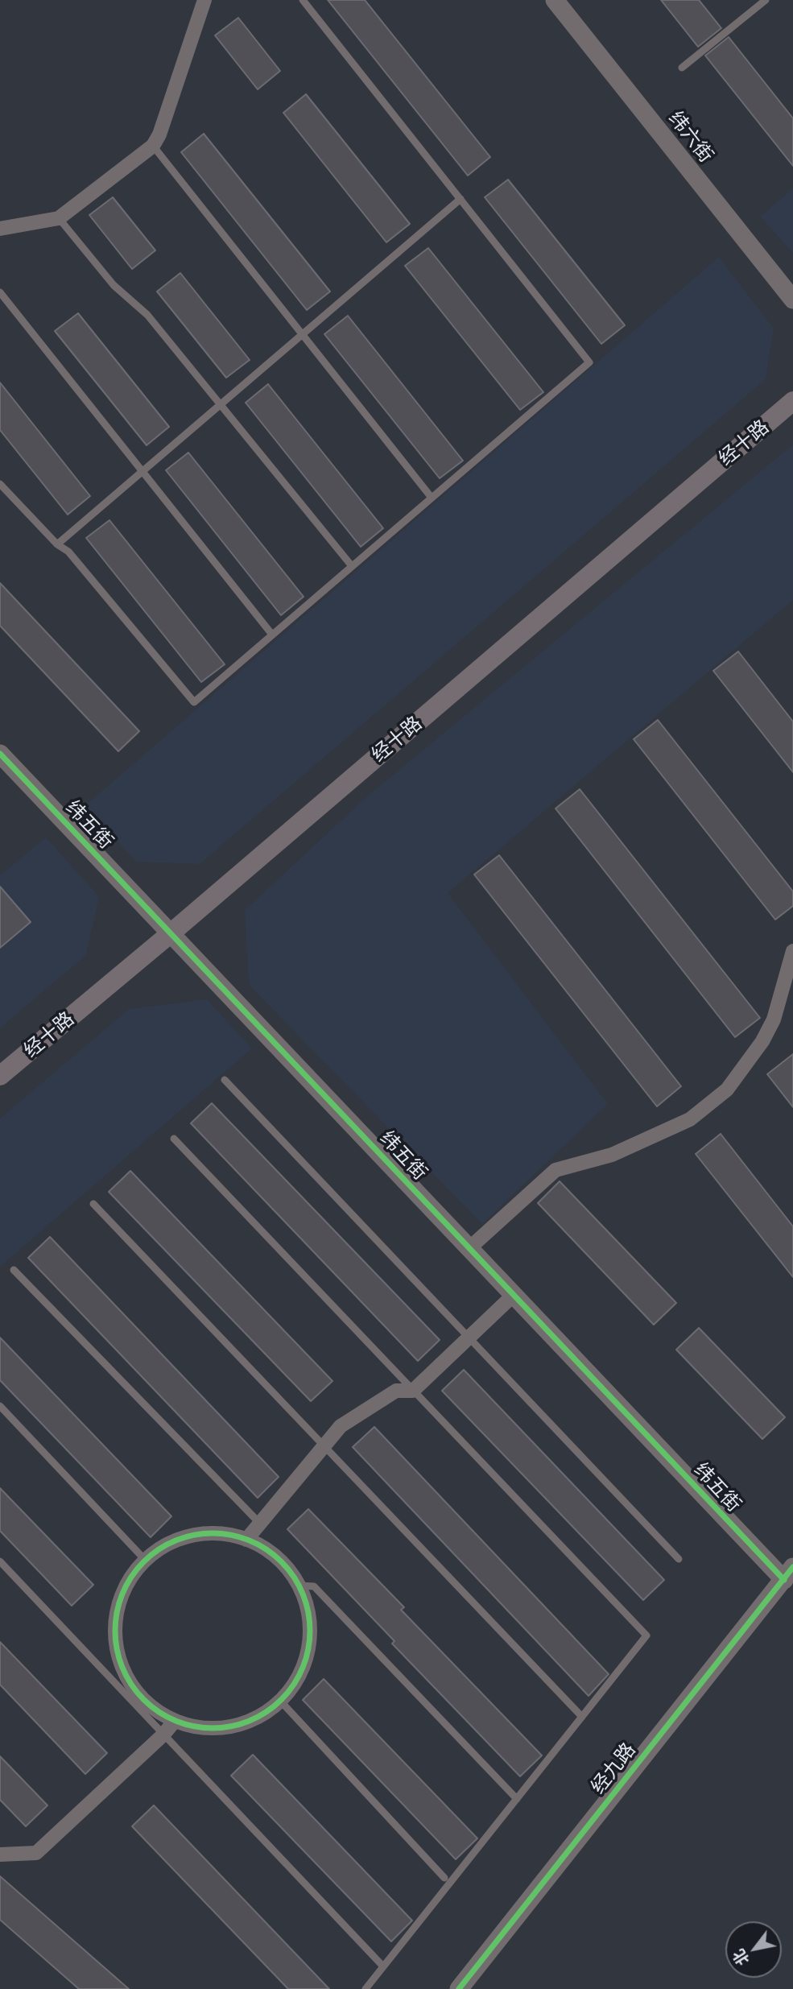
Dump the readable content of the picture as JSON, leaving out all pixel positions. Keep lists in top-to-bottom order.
{
  "streets": {
    "main road": ["经十路"],
    "street": ["纬六街", "纬五街", "经九路"]
  },
  "crossings": [
    ["经十路", "纬五街"],
    ["纬五街", "经九路"]
  ],
  "north": "bottom left"
}
